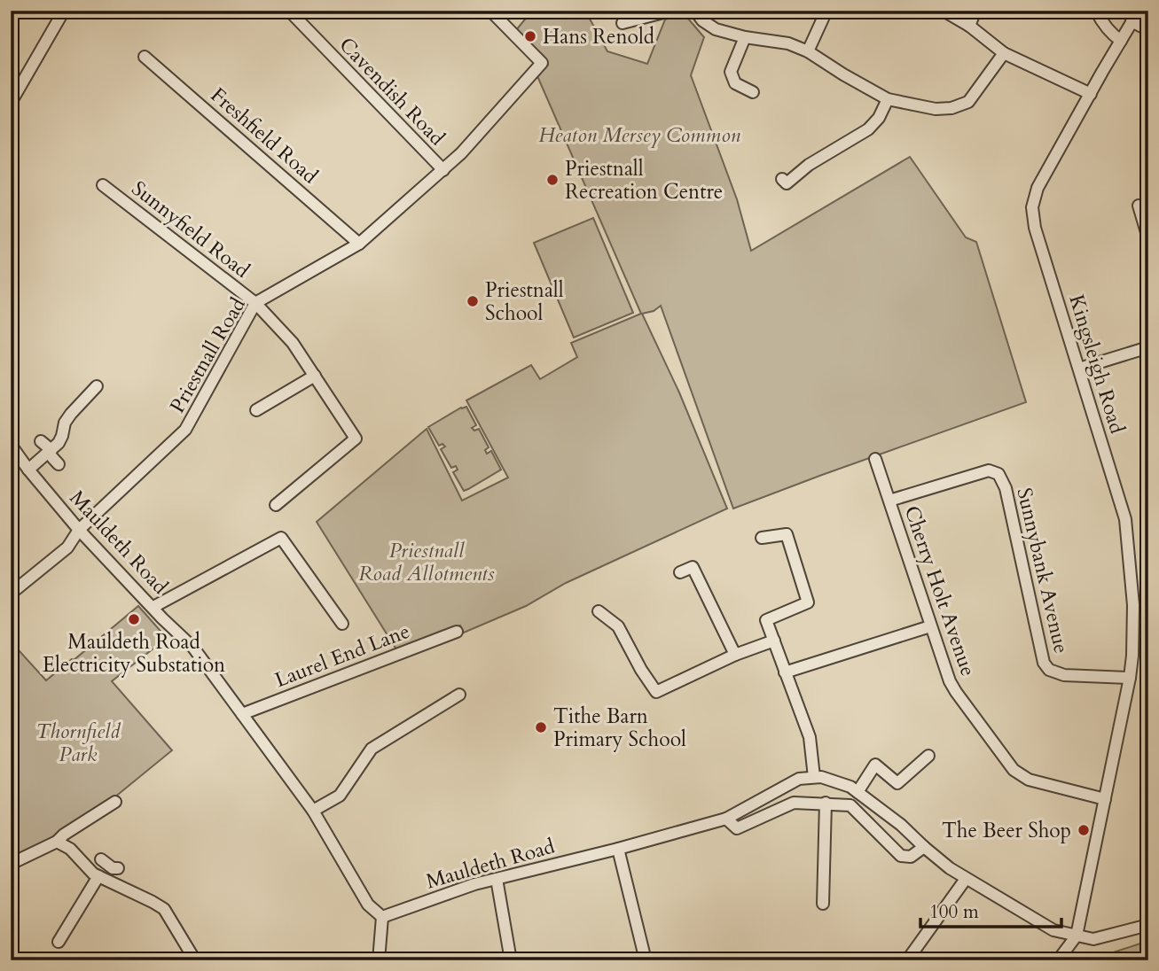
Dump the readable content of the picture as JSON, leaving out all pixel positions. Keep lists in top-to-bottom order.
{
  "streets": {
    "street": [
      "Cavendish Road",
      "Freshfield Road",
      "Sunnyfield Road",
      "Priestnall Road",
      "Kingsleigh Road",
      "Mauldeth Road",
      "Sunnybank Avenue",
      "Cherry Holt Avenue",
      "Laurel End Lane"
    ]
  },
  "crossings": [
    ["Cavendish Road", "Priestnall Road"],
    ["Freshfield Road", "Priestnall Road"],
    ["Sunnyfield Road", "Priestnall Road"],
    ["Priestnall Road", "Mauldeth Road"],
    ["Kingsleigh Road", "Sunnybank Avenue"],
    ["Kingsleigh Road", "Cherry Holt Avenue"],
    ["Mauldeth Road", "Laurel End Lane"],
    ["Sunnybank Avenue", "Cherry Holt Avenue"]
  ],
  "parks": ["Heaton Mersey Common", "Priestnall Road Allotments", "Thornfield Park"],
  "places": [
    "Hans Renold",
    "Priestnall Recreation Centre",
    "Priestnall School",
    "Mauldeth Road Electricity Substation",
    "Tithe Barn Primary School",
    "The Beer Shop"
  ],
  "scale_bar": "100 m"
}
